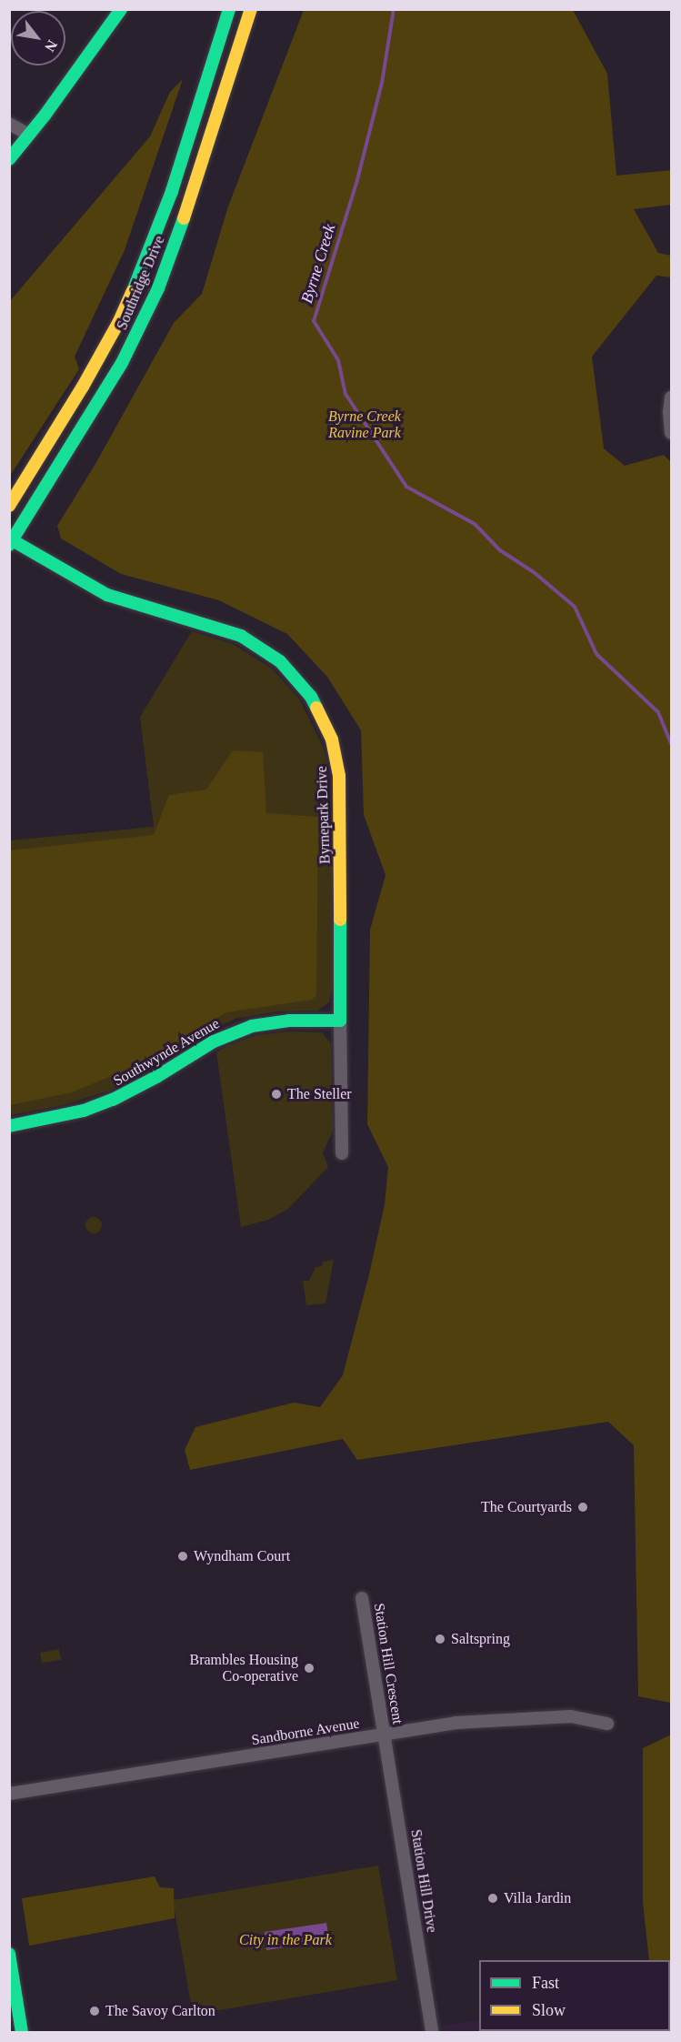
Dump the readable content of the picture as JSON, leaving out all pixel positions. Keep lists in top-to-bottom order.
{
  "streets": {
    "street": [
      "Southridge Drive",
      "Byrnepark Drive",
      "Southwynde Avenue",
      "Station Hill Crescent",
      "Sandborne Avenue",
      "Station Hill Drive"
    ]
  },
  "crossings": [
    ["Southridge Drive", "Byrnepark Drive"],
    ["Byrnepark Drive", "Southwynde Avenue"],
    ["Station Hill Crescent", "Sandborne Avenue"],
    ["Station Hill Crescent", "Station Hill Drive"],
    ["Sandborne Avenue", "Station Hill Drive"]
  ],
  "water": ["Byrne Creek"],
  "parks": ["Byrne Creek Ravine Park", "City in the Park"],
  "places": [
    "The Steller",
    "The Courtyards",
    "Wyndham Court",
    "Saltspring",
    "Brambles Housing Co-operative",
    "Villa Jardin",
    "The Savoy Carlton"
  ],
  "legend": ["Fast", "Slow"],
  "north": "bottom right"
}
